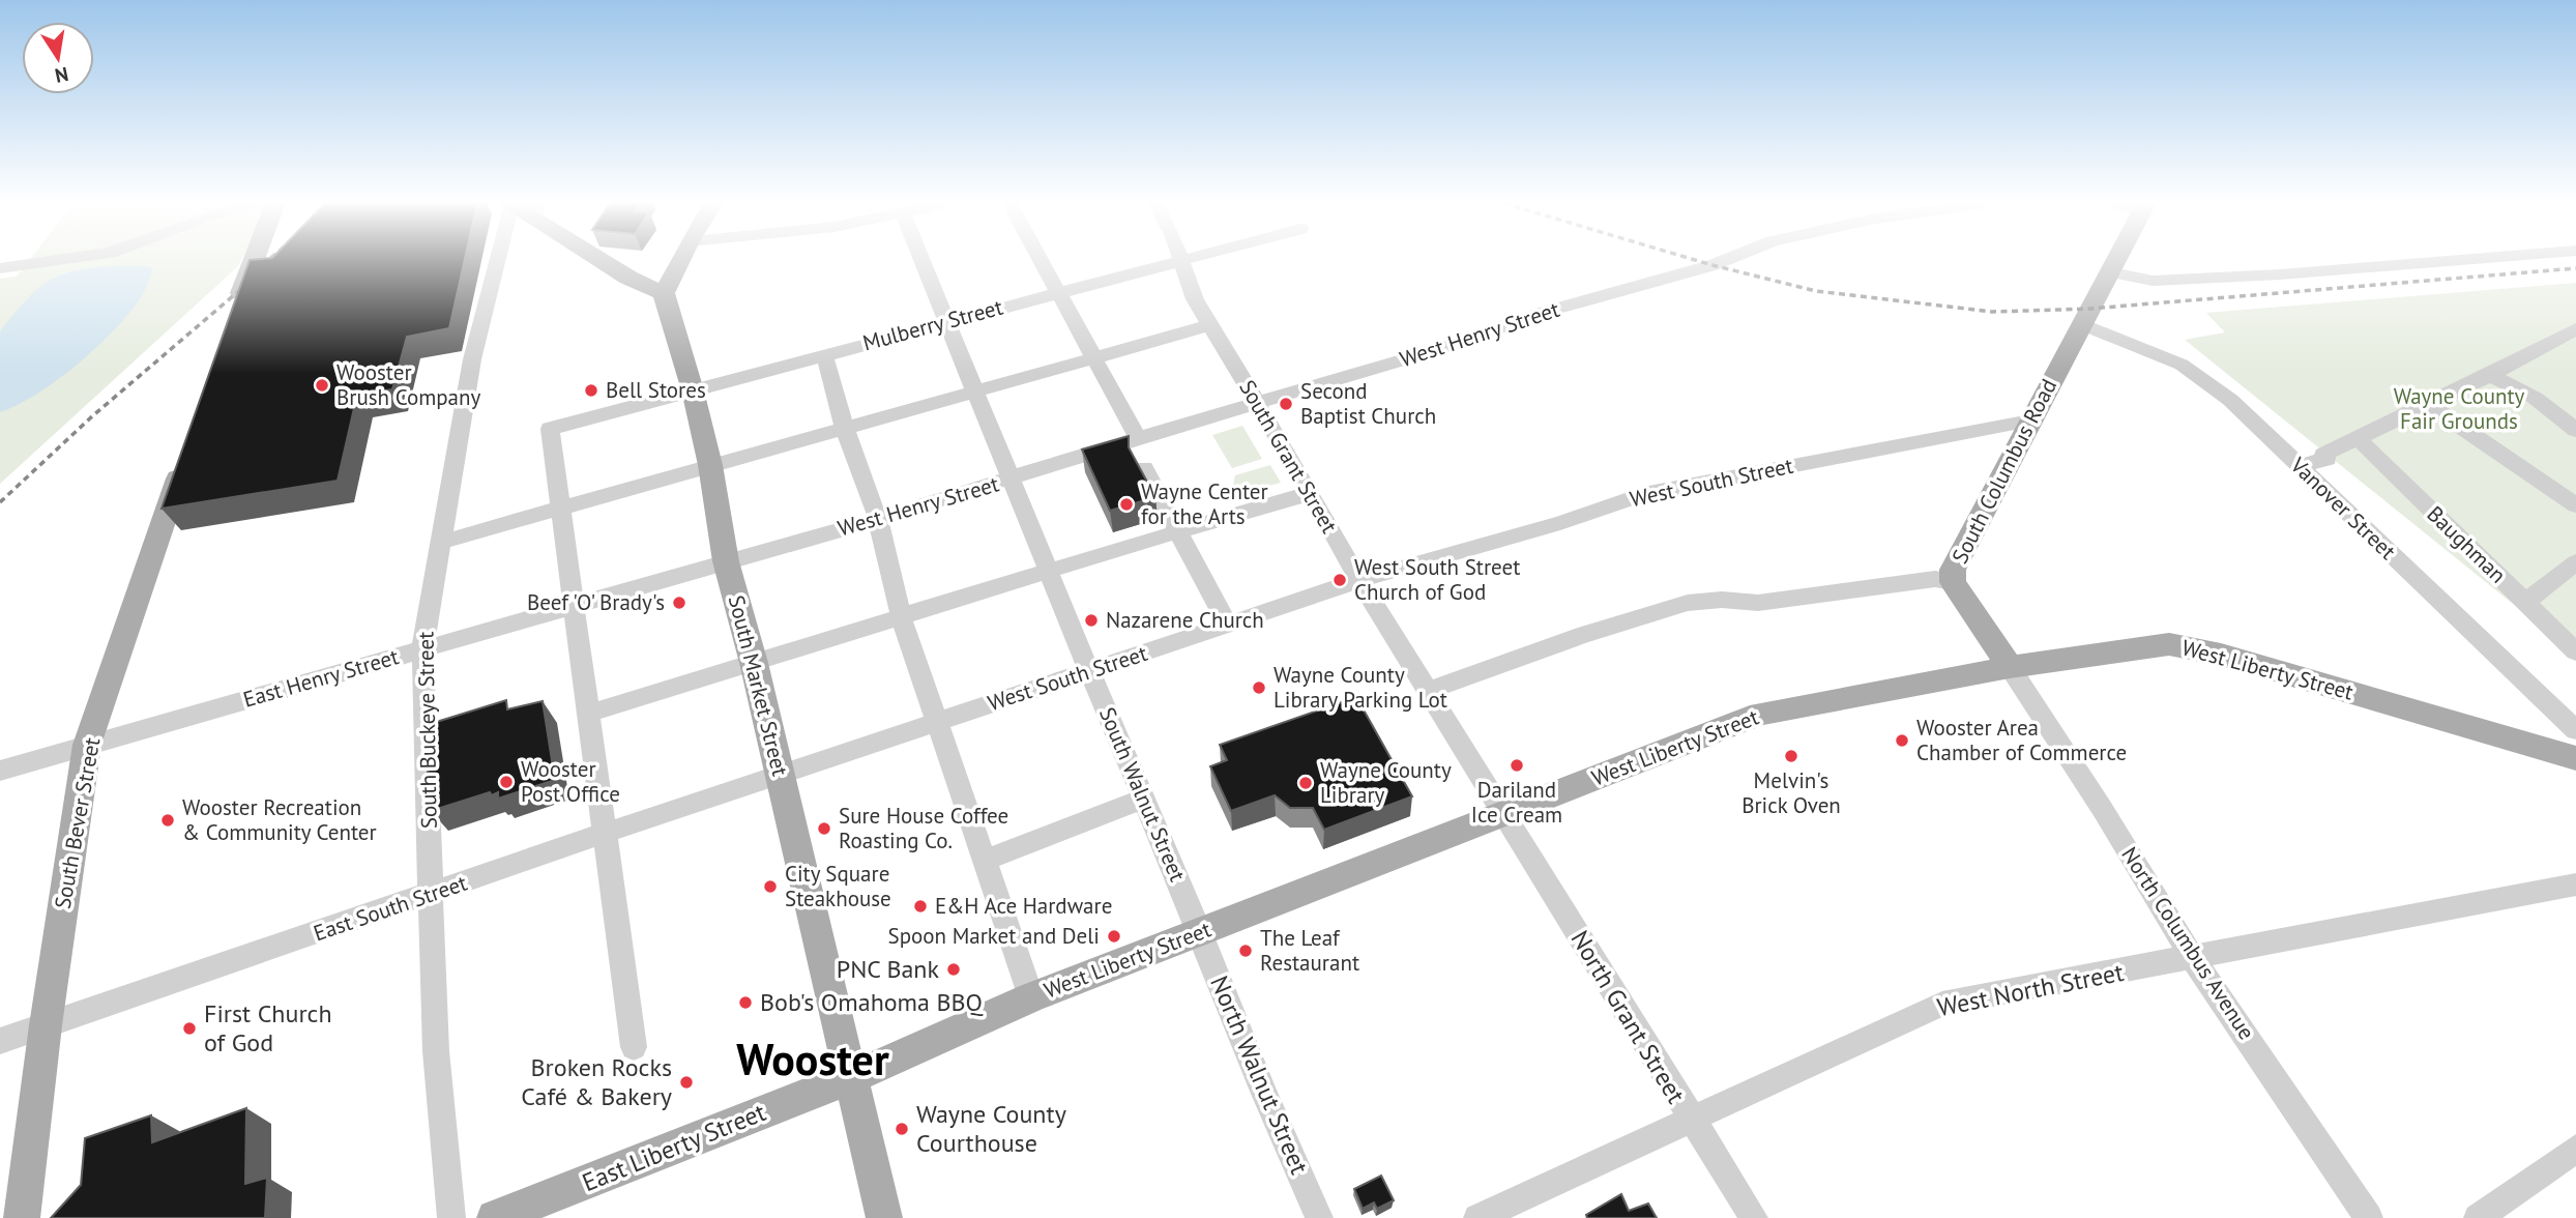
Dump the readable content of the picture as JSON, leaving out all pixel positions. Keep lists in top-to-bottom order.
{
  "streets": {
    "main road": [
      "South Columbus Road",
      "West Liberty Street",
      "South Market Street",
      "South Bever Street",
      "East Liberty Street"
    ],
    "street": [
      "Mulberry Street",
      "West Henry Street",
      "South Grant Street",
      "West South Street",
      "Vanover Street",
      "Baughman",
      "East Henry Street",
      "South Buckeye Street",
      "South Walnut Street",
      "East South Street",
      "North Columbus Avenue",
      "West North Street",
      "North Grant Street",
      "North Walnut Street"
    ]
  },
  "crossings": [
    ["Mulberry Street", "South Grant Street"],
    ["Mulberry Street", "South Market Street"],
    ["Mulberry Street", "South Walnut Street"],
    ["West Henry Street", "South Grant Street"],
    ["West Henry Street", "East Henry Street"],
    ["West Henry Street", "South Market Street"],
    ["West Henry Street", "South Walnut Street"],
    ["South Grant Street", "West South Street"],
    ["South Grant Street", "West Liberty Street"],
    ["South Grant Street", "North Grant Street"],
    ["South Columbus Road", "West South Street"],
    ["South Columbus Road", "Vanover Street"],
    ["South Columbus Road", "West Liberty Street"],
    ["South Columbus Road", "North Columbus Avenue"],
    ["West South Street", "South Market Street"],
    ["West South Street", "South Walnut Street"],
    ["West South Street", "East South Street"],
    ["West Liberty Street", "South Market Street"],
    ["West Liberty Street", "South Walnut Street"],
    ["West Liberty Street", "North Columbus Avenue"],
    ["West Liberty Street", "North Grant Street"],
    ["West Liberty Street", "North Walnut Street"],
    ["West Liberty Street", "East Liberty Street"],
    ["East Henry Street", "South Market Street"],
    ["East Henry Street", "South Buckeye Street"],
    ["East Henry Street", "South Bever Street"],
    ["South Market Street", "East South Street"],
    ["South Market Street", "East Liberty Street"],
    ["South Buckeye Street", "East South Street"],
    ["South Walnut Street", "North Walnut Street"],
    ["South Bever Street", "East South Street"],
    ["North Columbus Avenue", "West North Street"],
    ["West North Street", "North Grant Street"]
  ],
  "districts": ["Wooster"],
  "parks": ["Wayne County Fair Grounds"],
  "places": [
    "Wooster Brush Company",
    "Bell Stores",
    "Second Baptist Church",
    "Wayne Center for the Arts",
    "West South Street Church of God",
    "Beef 'O' Brady's",
    "Nazarene Church",
    "Wayne County Library Parking Lot",
    "Wooster Area Chamber of Commerce",
    "Melvin's Brick Oven",
    "Dariland Ice Cream",
    "Wooster Post Office",
    "Wayne County Library",
    "Wooster Recreation & Community Center",
    "Sure House Coffee Roasting Co.",
    "City Square Steakhouse",
    "E&H Ace Hardware",
    "Spoon Market and Deli",
    "The Leaf Restaurant",
    "PNC Bank",
    "Bob's Omahoma BBQ",
    "First Church of God",
    "Broken Rocks Café & Bakery",
    "Wayne County Courthouse"
  ],
  "north": "bottom"
}
